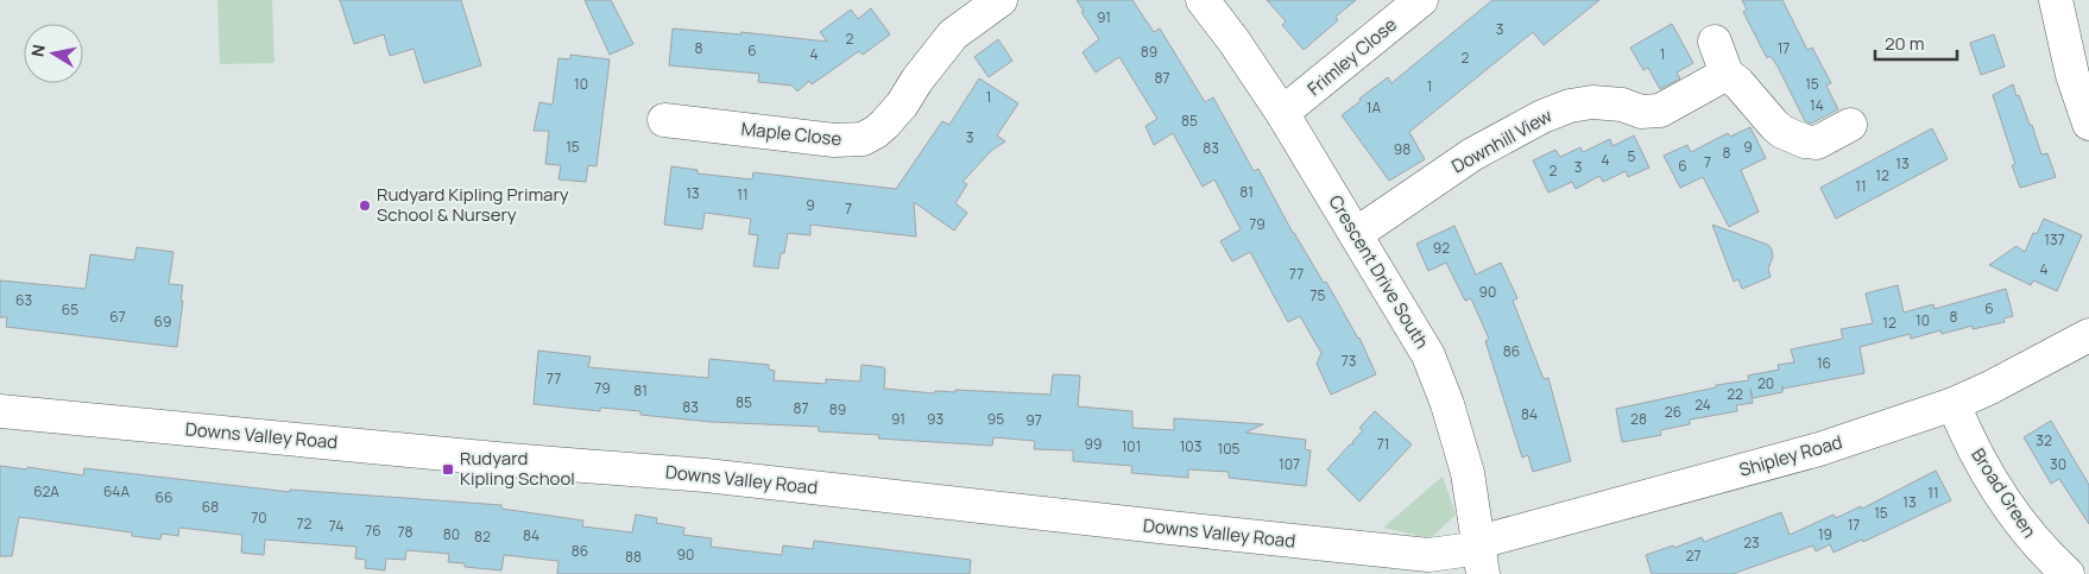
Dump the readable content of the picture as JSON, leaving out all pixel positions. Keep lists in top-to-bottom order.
{
  "streets": {
    "street": [
      "Frimley Close",
      "Maple Close",
      "Downhill View",
      "Crescent Drive South",
      "Downs Valley Road",
      "Shipley Road",
      "Broad Green"
    ]
  },
  "crossings": [
    ["Frimley Close", "Crescent Drive South"],
    ["Downhill View", "Crescent Drive South"],
    ["Crescent Drive South", "Downs Valley Road"],
    ["Crescent Drive South", "Shipley Road"],
    ["Downs Valley Road", "Shipley Road"],
    ["Shipley Road", "Broad Green"]
  ],
  "places": {
    "other": ["Rudyard Kipling Primary School & Nursery"],
    "transit": ["Rudyard Kipling School"]
  },
  "house_numbers": [
    "91",
    "3",
    "2",
    "8",
    "17",
    "6",
    "89",
    "4",
    "1",
    "2",
    "87",
    "10",
    "15",
    "1",
    "1",
    "14",
    "1A",
    "85",
    "3",
    "15",
    "9",
    "83",
    "98",
    "8",
    "5",
    "4",
    "7",
    "13",
    "6",
    "3",
    "2",
    "12",
    "11",
    "81",
    "13",
    "11",
    "9",
    "7",
    "79",
    "137",
    "92",
    "4",
    "77",
    "90",
    "75",
    "63",
    "6",
    "65",
    "67",
    "8",
    "10",
    "69",
    "12",
    "86",
    "73",
    "16",
    "77",
    "20",
    "79",
    "81",
    "22",
    "85",
    "24",
    "83",
    "87",
    "89",
    "26",
    "84",
    "91",
    "93",
    "95",
    "28",
    "97",
    "32",
    "99",
    "71",
    "101",
    "103",
    "105",
    "107",
    "30",
    "62A",
    "64A",
    "11",
    "66",
    "13",
    "68",
    "15",
    "70",
    "72",
    "17",
    "74",
    "76",
    "78",
    "80",
    "19",
    "84",
    "82",
    "23",
    "86",
    "90",
    "27",
    "88"
  ],
  "scale_bar": "20 m",
  "north": "left"
}
